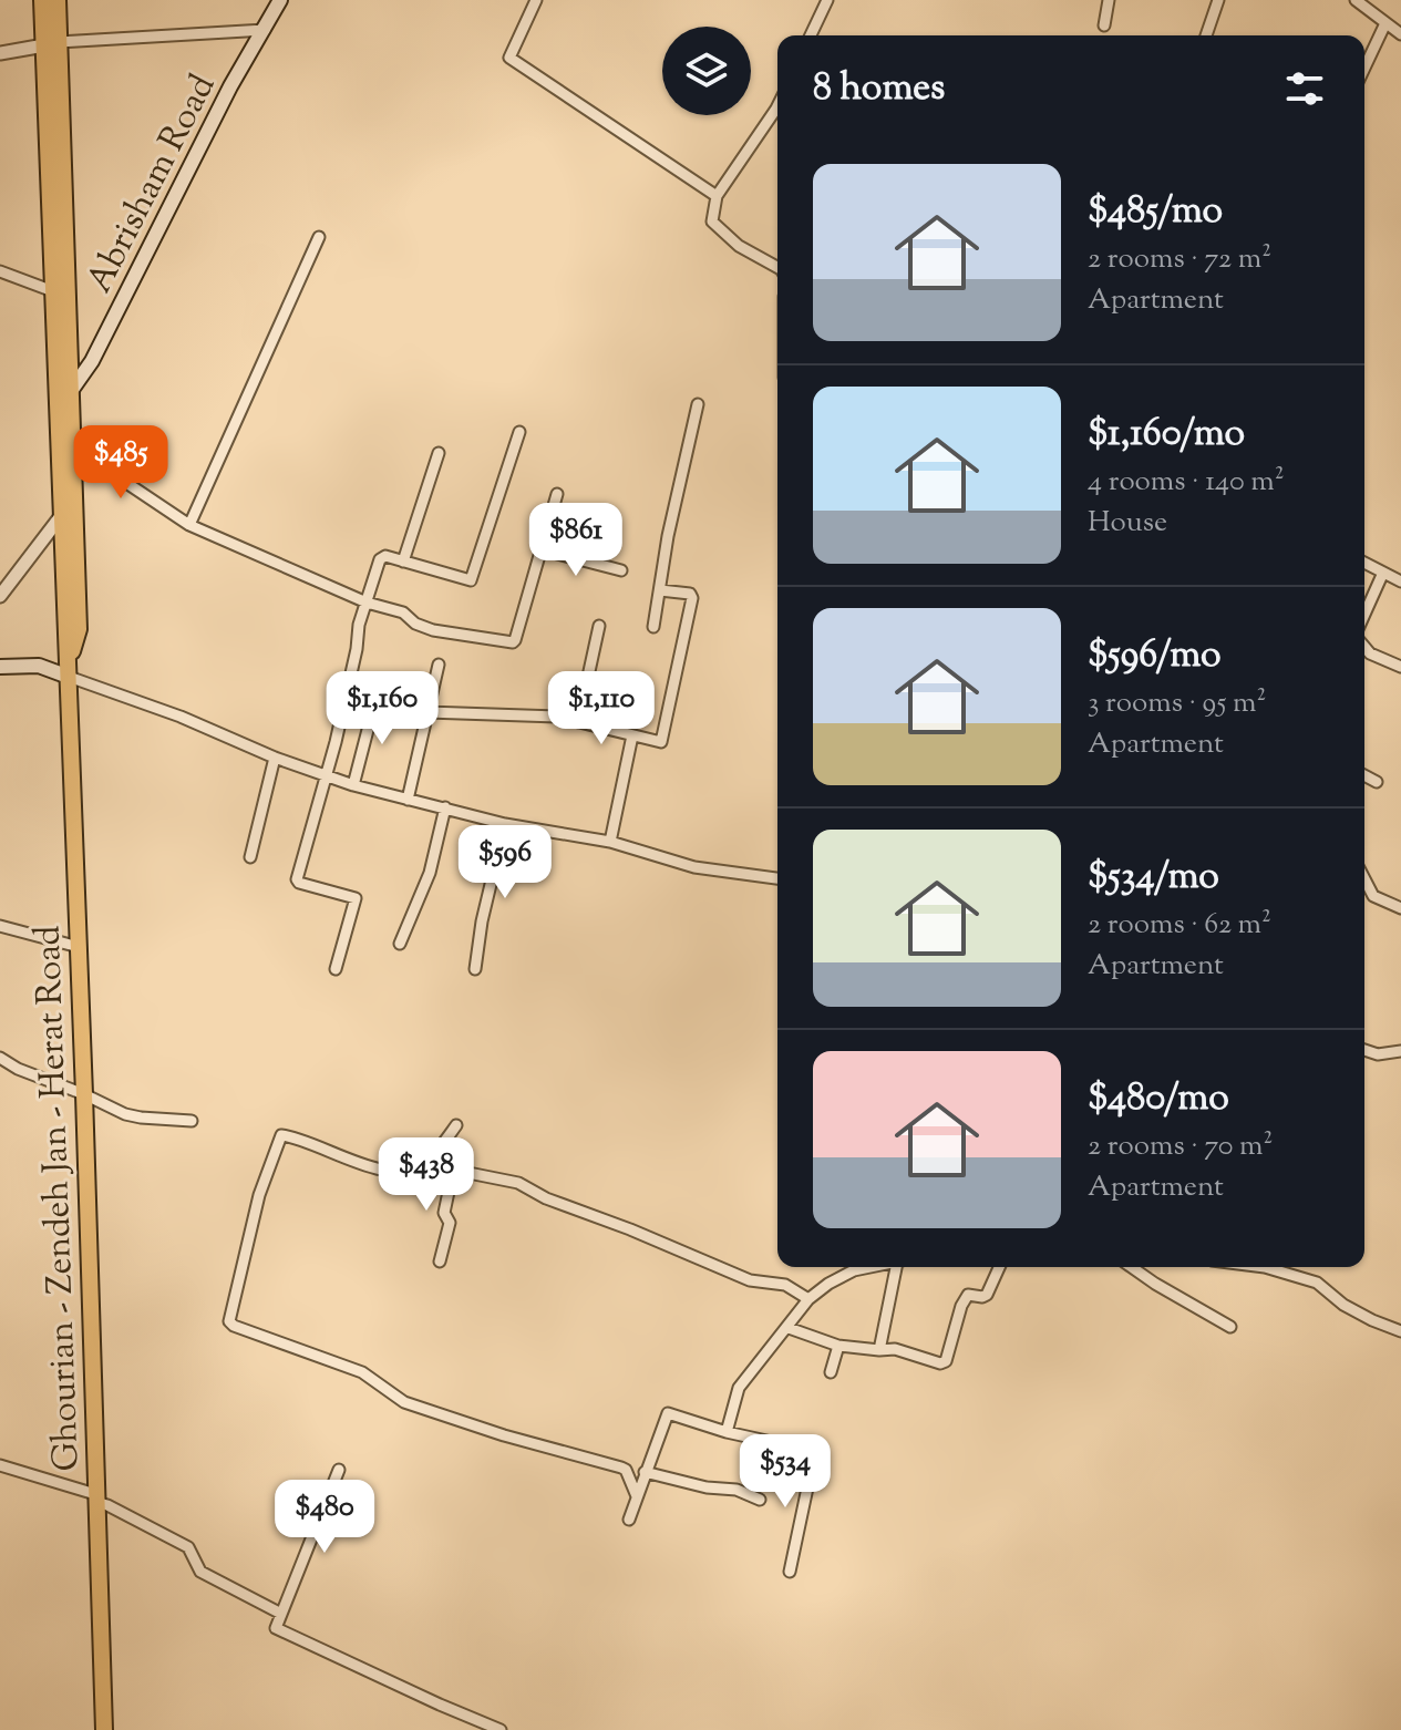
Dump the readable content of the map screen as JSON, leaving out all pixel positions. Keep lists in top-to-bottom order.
{
  "streets": {
    "main road": ["Abrisham Road", "Ghourian - Zendeh Jan - Herat Road"]
  },
  "page": {
    "heading": "8 homes",
    "list": [
      {
        "name": "$485/mo",
        "note": "2 rooms · 72 m² · Apartment"
      },
      {
        "name": "$1,160/mo",
        "note": "4 rooms · 140 m² · House"
      },
      {
        "name": "$596/mo",
        "note": "3 rooms · 95 m² · Apartment"
      },
      {
        "name": "$534/mo",
        "note": "2 rooms · 62 m² · Apartment"
      },
      {
        "name": "$480/mo",
        "note": "2 rooms · 70 m² · Apartment"
      }
    ],
    "price": [
      "$485",
      "$861",
      "$1,160",
      "$1,110",
      "$596",
      "$438",
      "$534",
      "$480"
    ]
  }
}
